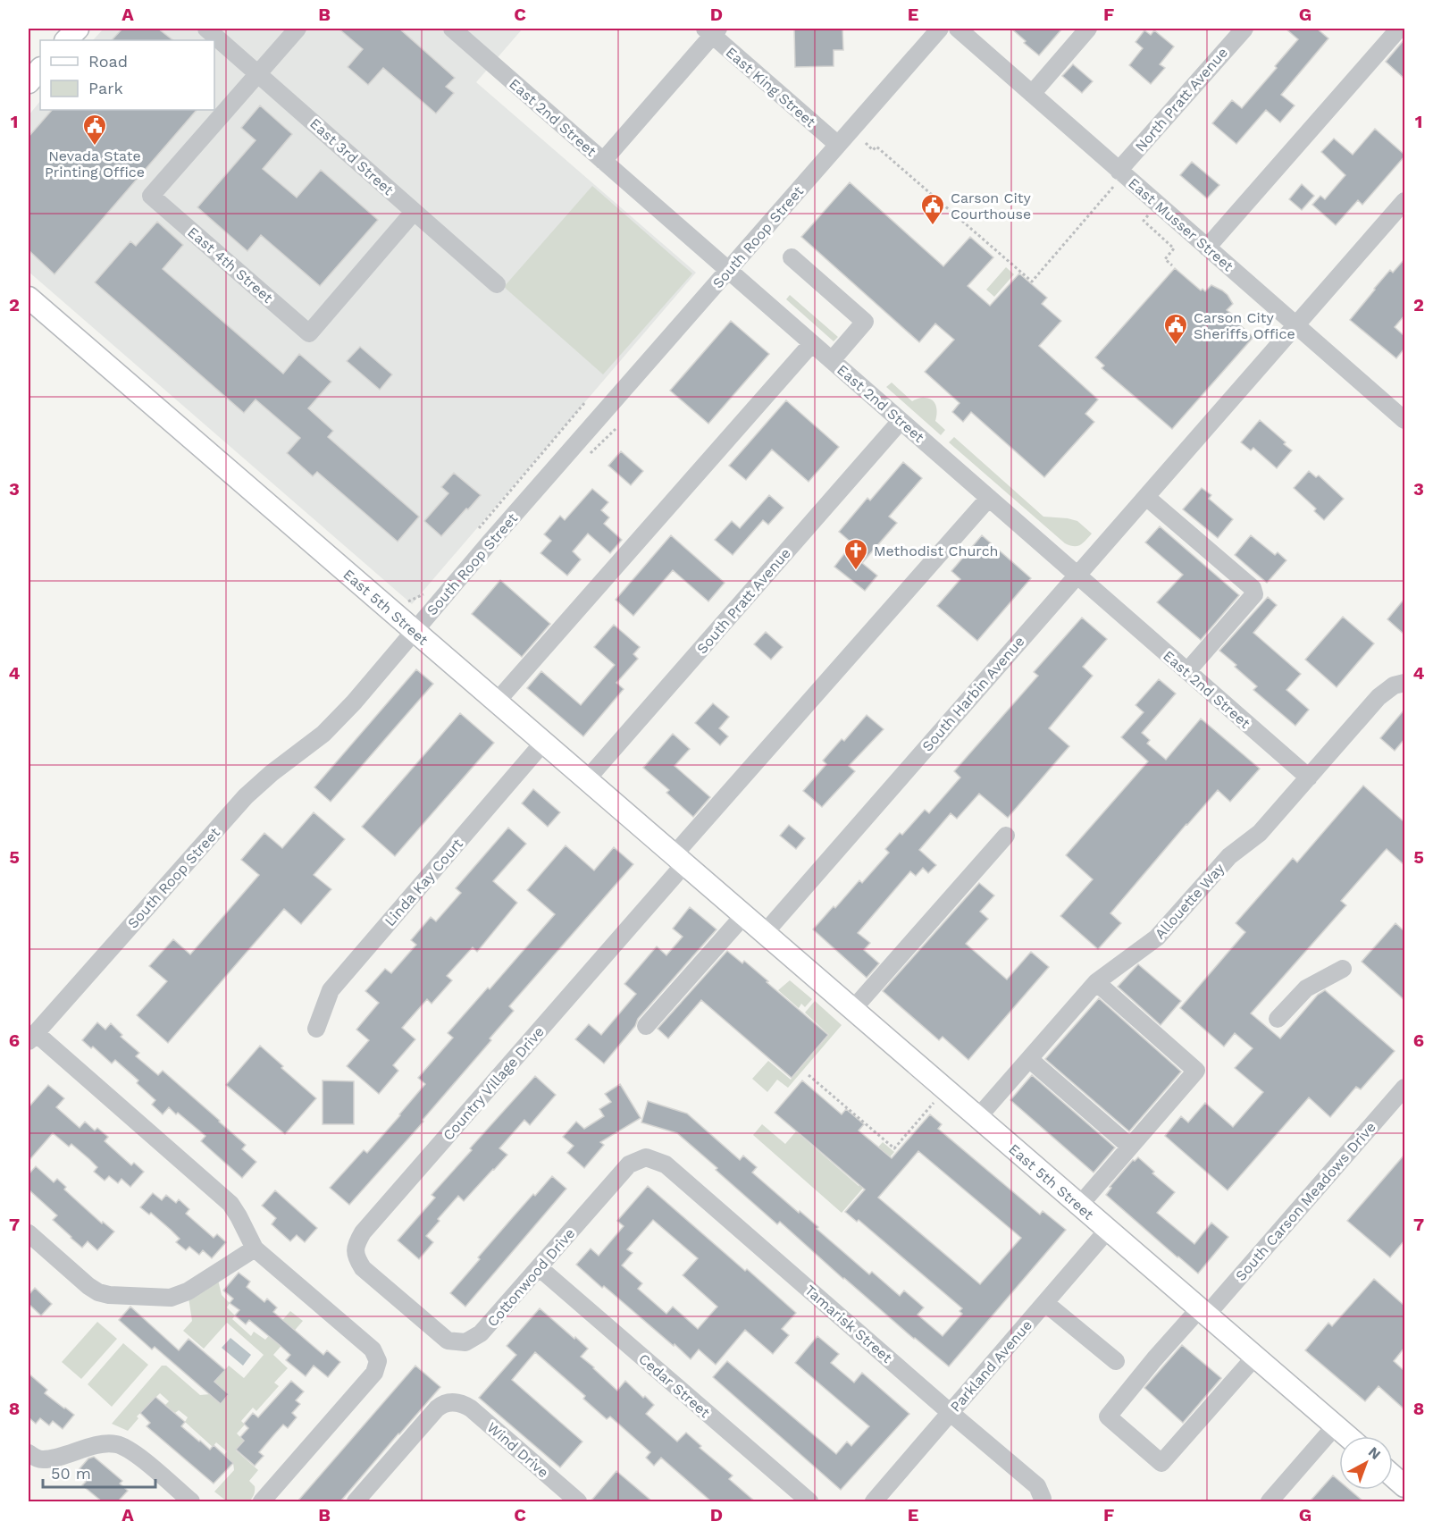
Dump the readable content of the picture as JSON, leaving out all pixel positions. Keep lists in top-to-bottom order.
{
  "streets": {
    "main road": ["East 5th Street"],
    "street": [
      "East King Street",
      "North Pratt Avenue",
      "East 2nd Street",
      "East 3rd Street",
      "East Musser Street",
      "South Roop Street",
      "East 4th Street",
      "South Pratt Avenue",
      "South Harbin Avenue",
      "Linda Kay Court",
      "Allouette Way",
      "Country Village Drive",
      "South Carson Meadows Drive",
      "Cottonwood Drive",
      "Tamarisk Street",
      "Parkland Avenue",
      "Cedar Street",
      "Wind Drive"
    ]
  },
  "crossings": [
    ["East King Street", "South Roop Street"],
    ["North Pratt Avenue", "East Musser Street"],
    ["East 2nd Street", "South Roop Street"],
    ["East 2nd Street", "South Pratt Avenue"],
    ["East 2nd Street", "South Harbin Avenue"],
    ["East 2nd Street", "Allouette Way"],
    ["East 3rd Street", "East 4th Street"],
    ["East Musser Street", "South Harbin Avenue"],
    ["South Roop Street", "East 5th Street"],
    ["South Pratt Avenue", "East 5th Street"],
    ["East 5th Street", "South Harbin Avenue"],
    ["East 5th Street", "Linda Kay Court"],
    ["East 5th Street", "Allouette Way"],
    ["East 5th Street", "Country Village Drive"],
    ["East 5th Street", "South Carson Meadows Drive"],
    ["East 5th Street", "Parkland Avenue"],
    ["Country Village Drive", "Cottonwood Drive"],
    ["Cottonwood Drive", "Tamarisk Street"],
    ["Cottonwood Drive", "Cedar Street"],
    ["Tamarisk Street", "Parkland Avenue"]
  ],
  "places": {
    "public building": ["Nevada State Printing Office", "Carson City Courthouse", "Carson City Sheriffs Office"],
    "church": ["Methodist Church"]
  },
  "legend": ["Road", "Park"],
  "scale_bar": "50 m",
  "north": "top right",
  "grid": {
    "columns": [
      "A",
      "B",
      "C",
      "D",
      "E",
      "F",
      "G"
    ],
    "rows": [
      "1",
      "2",
      "3",
      "4",
      "5",
      "6",
      "7",
      "8"
    ]
  }
}
